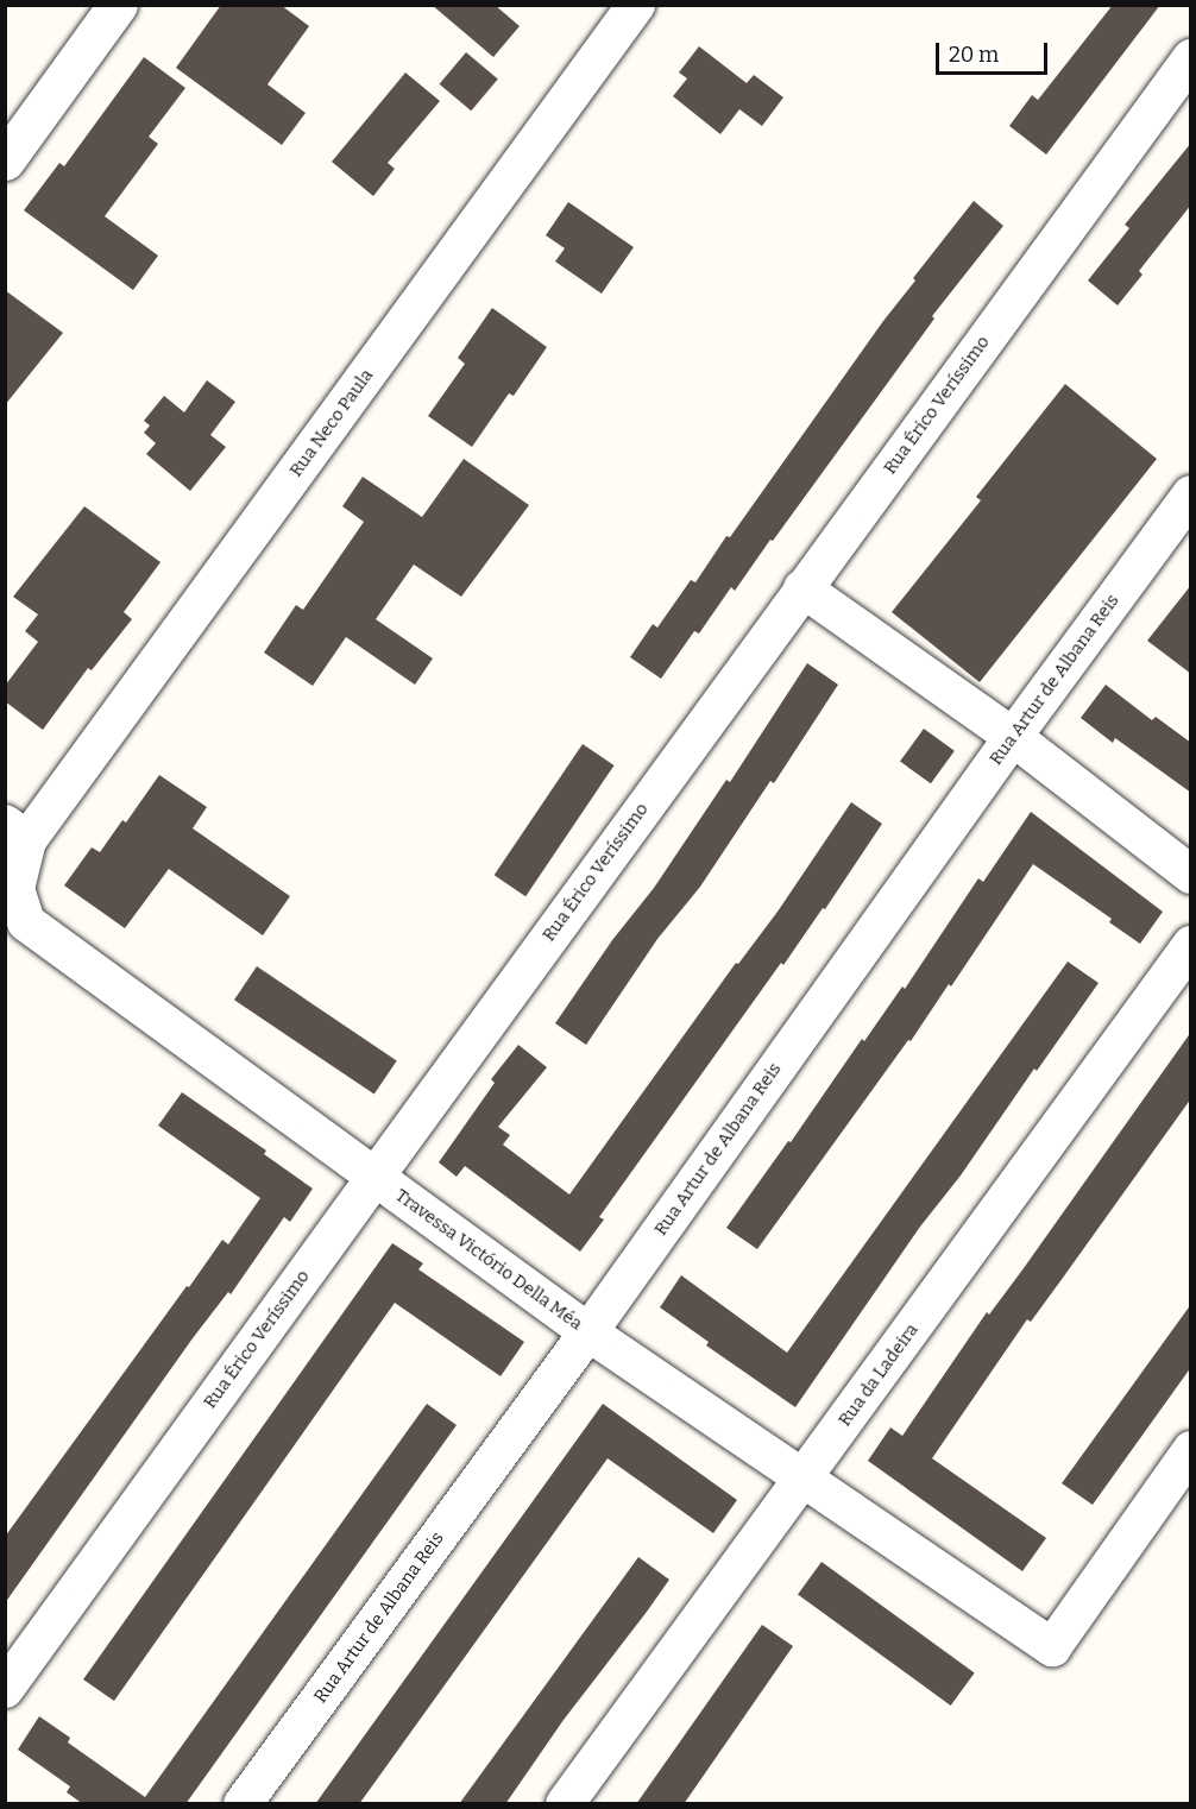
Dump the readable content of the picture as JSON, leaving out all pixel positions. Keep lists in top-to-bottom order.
{
  "streets": {
    "street": [
      "Rua Érico Veríssimo",
      "Rua Neco Paula",
      "Rua Artur de Albana Reis",
      "Travessa Victório Della Méa",
      "Rua da Ladeira"
    ]
  },
  "crossings": [
    ["Rua Érico Veríssimo", "Travessa Victório Della Méa"],
    ["Rua Neco Paula", "Travessa Victório Della Méa"],
    ["Rua Artur de Albana Reis", "Travessa Victório Della Méa"],
    ["Travessa Victório Della Méa", "Rua da Ladeira"]
  ],
  "scale_bar": "20 m"
}
